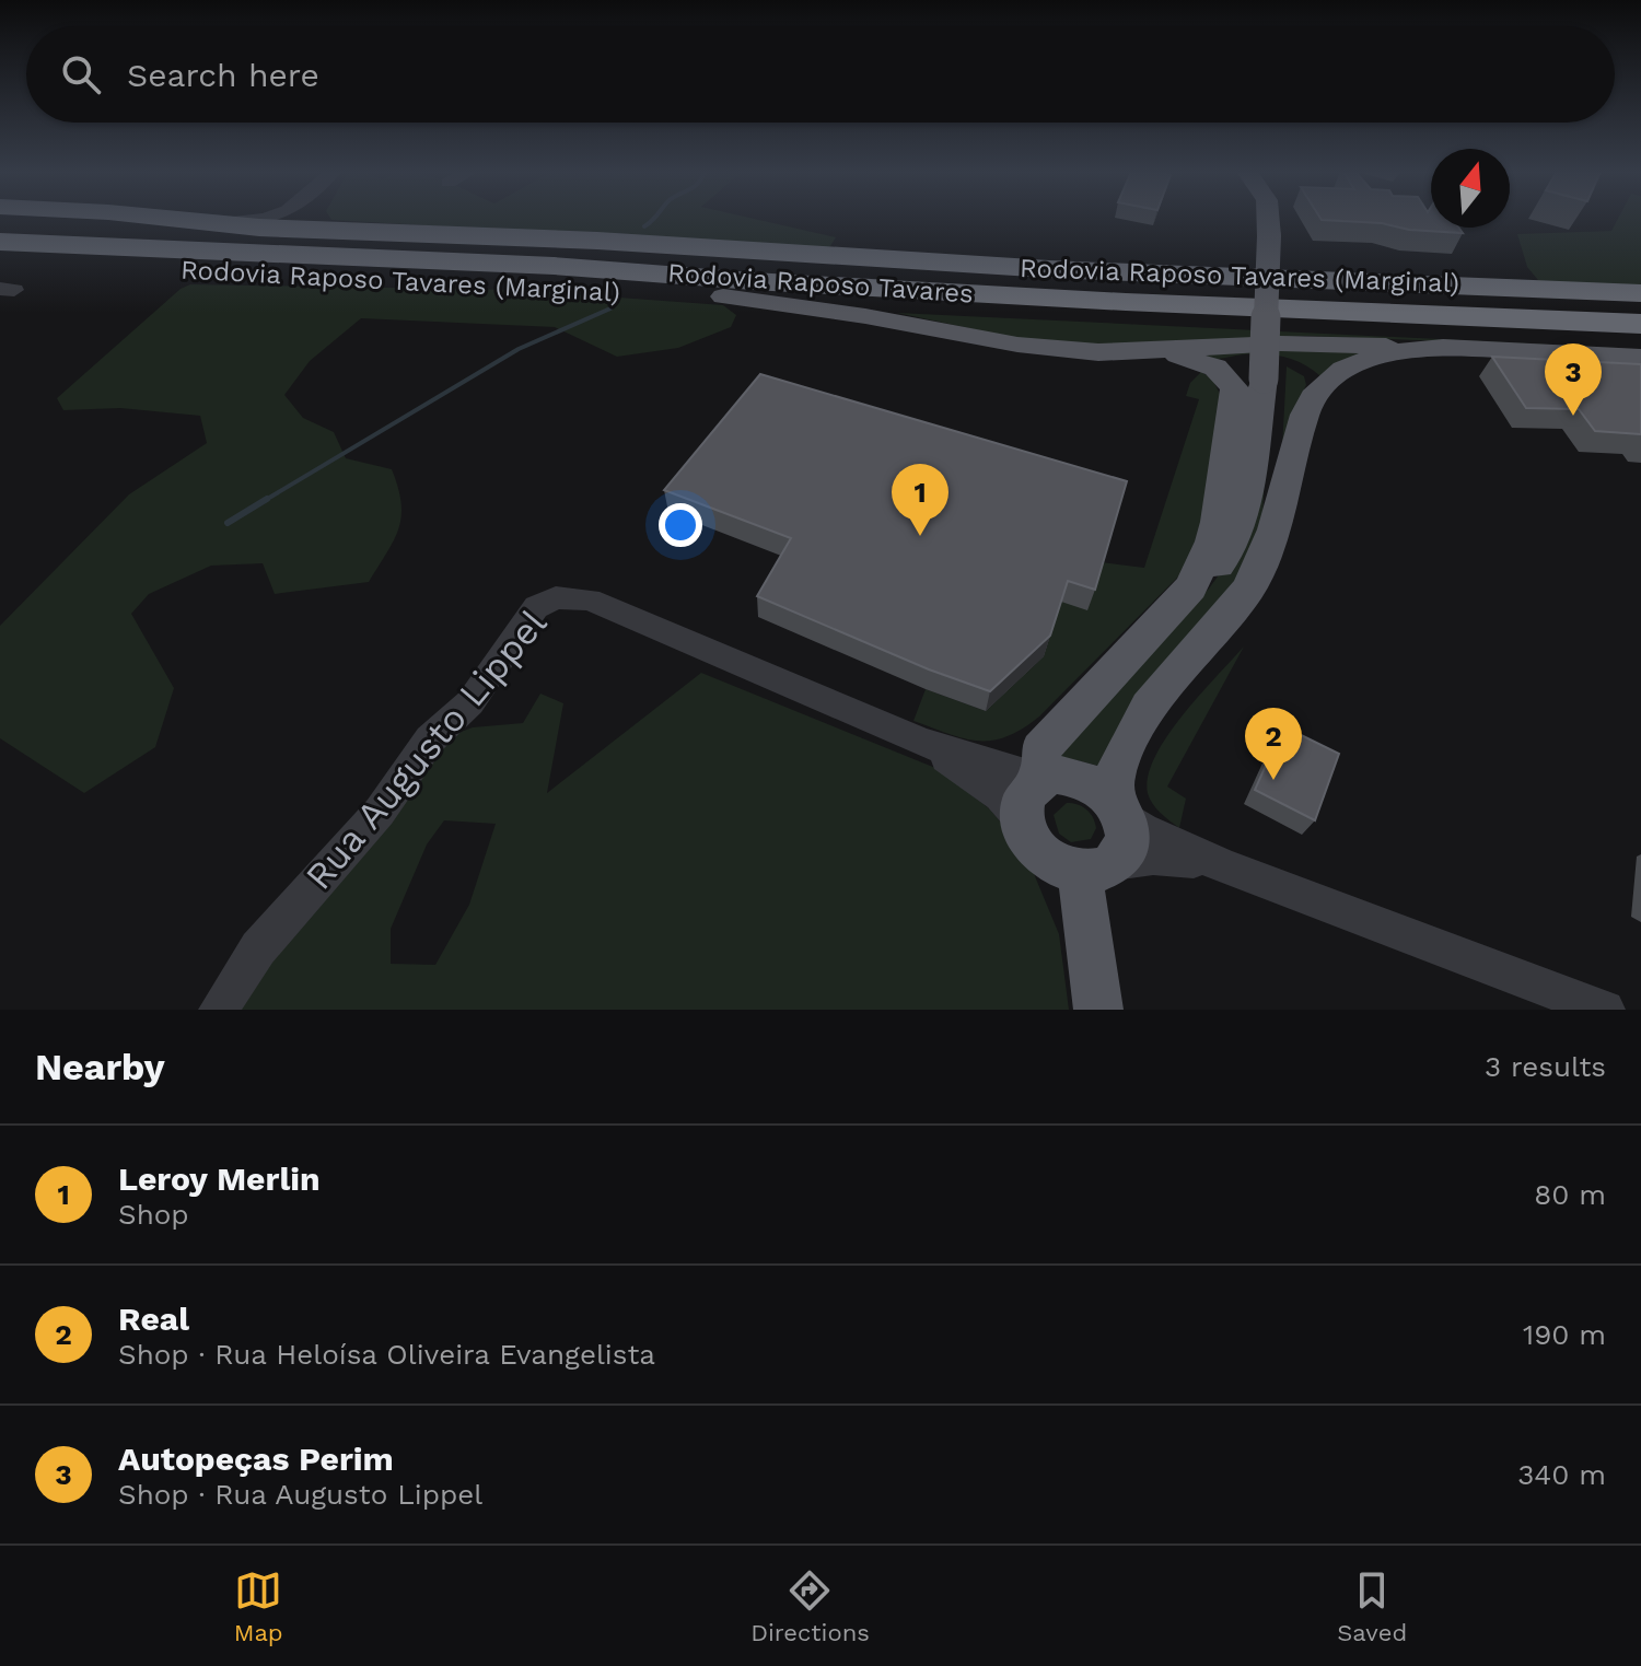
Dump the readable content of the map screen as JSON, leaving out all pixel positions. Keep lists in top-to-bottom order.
{
  "streets": {
    "highway": ["Rodovia Raposo Tavares (Marginal)", "Rodovia Raposo Tavares"],
    "street": ["Rua Augusto Lippel"]
  },
  "north": "top",
  "page": {
    "search": "Search here",
    "pins": ["3", "1", "2"],
    "heading": ["Nearby", "3 results"],
    "list": [
      {
        "mark": "1",
        "name": "Leroy Merlin",
        "note": "Shop",
        "value": "80 m"
      },
      {
        "mark": "2",
        "name": "Real",
        "note": "Shop · Rua Heloísa Oliveira Evangelista",
        "value": "190 m"
      },
      {
        "mark": "3",
        "name": "Autopeças Perim",
        "note": "Shop · Rua Augusto Lippel",
        "value": "340 m"
      }
    ],
    "nav": ["Map", "Directions", "Saved"]
  }
}
